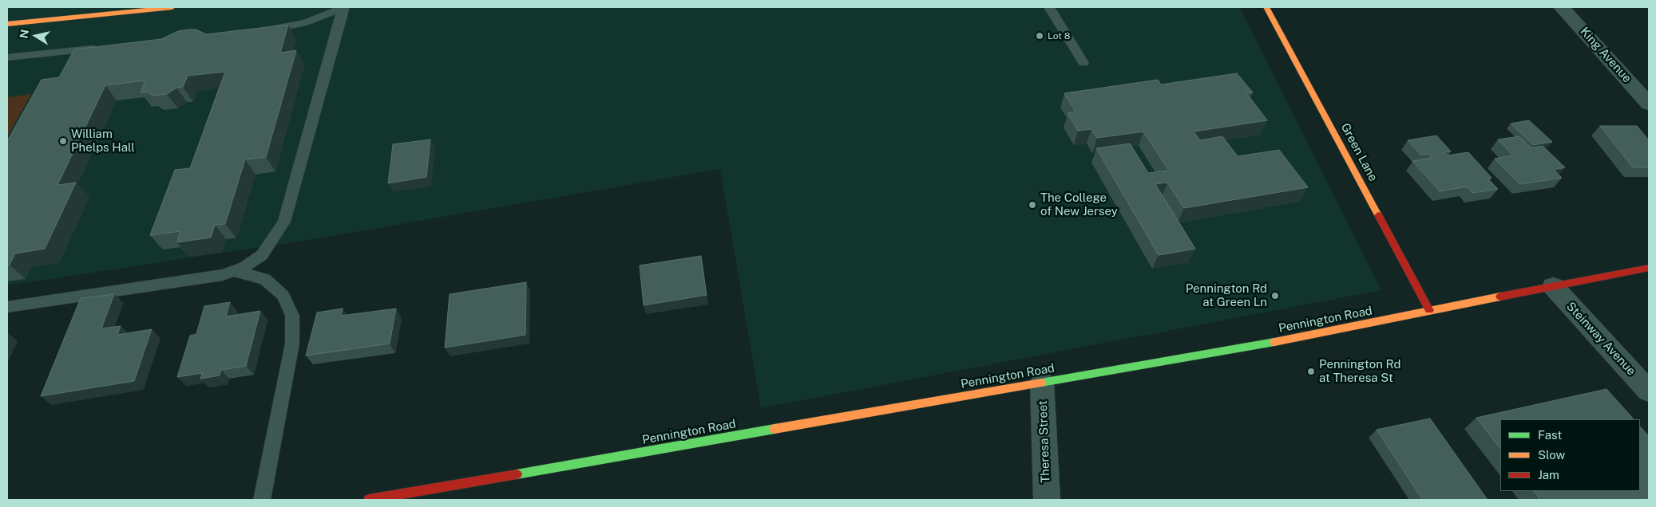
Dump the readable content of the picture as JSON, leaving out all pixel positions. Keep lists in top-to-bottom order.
{
  "streets": {
    "main road": ["Green Lane", "Pennington Road"],
    "street": ["King Avenue", "Steinway Avenue", "Theresa Street"]
  },
  "crossings": [
    ["Green Lane", "Pennington Road"],
    ["Pennington Road", "Steinway Avenue"],
    ["Pennington Road", "Theresa Street"]
  ],
  "places": [
    "Lot 8",
    "William Phelps Hall",
    "The College of New Jersey",
    "Pennington Rd at Green Ln",
    "Pennington Rd at Theresa St"
  ],
  "legend": ["Fast", "Slow", "Jam"],
  "north": "left"
}
